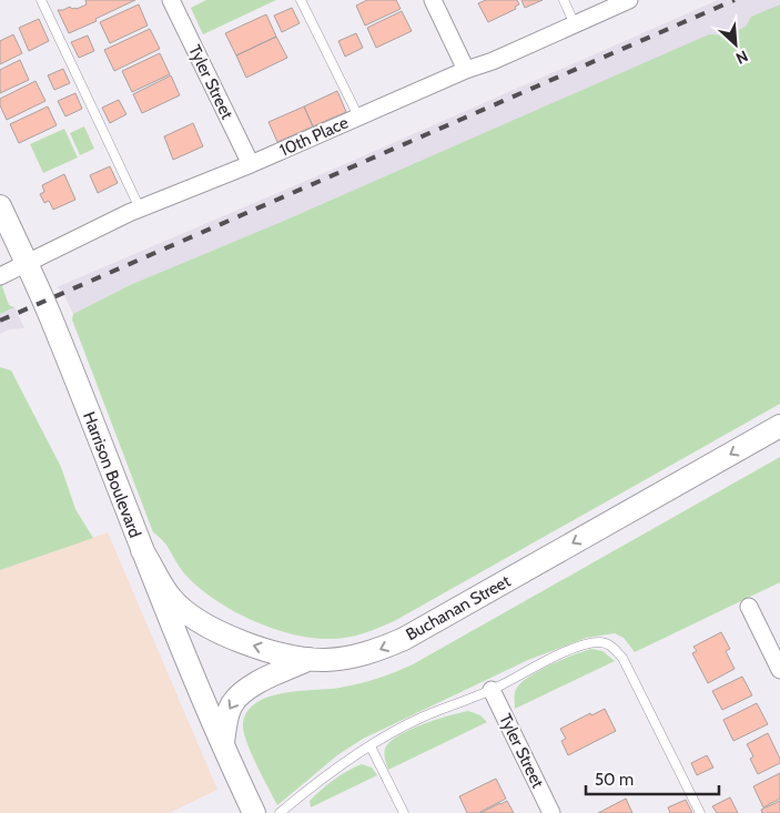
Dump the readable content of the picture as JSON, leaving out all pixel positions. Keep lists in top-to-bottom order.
{
  "streets": {
    "street": [
      "Tyler Street",
      "10th Place",
      "Harrison Boulevard",
      "Buchanan Street"
    ]
  },
  "crossings": [
    ["Tyler Street", "10th Place"],
    ["10th Place", "Harrison Boulevard"],
    ["Harrison Boulevard", "Buchanan Street"]
  ],
  "one_way": ["Buchanan Street"],
  "scale_bar": "50 m",
  "north": "bottom right"
}
